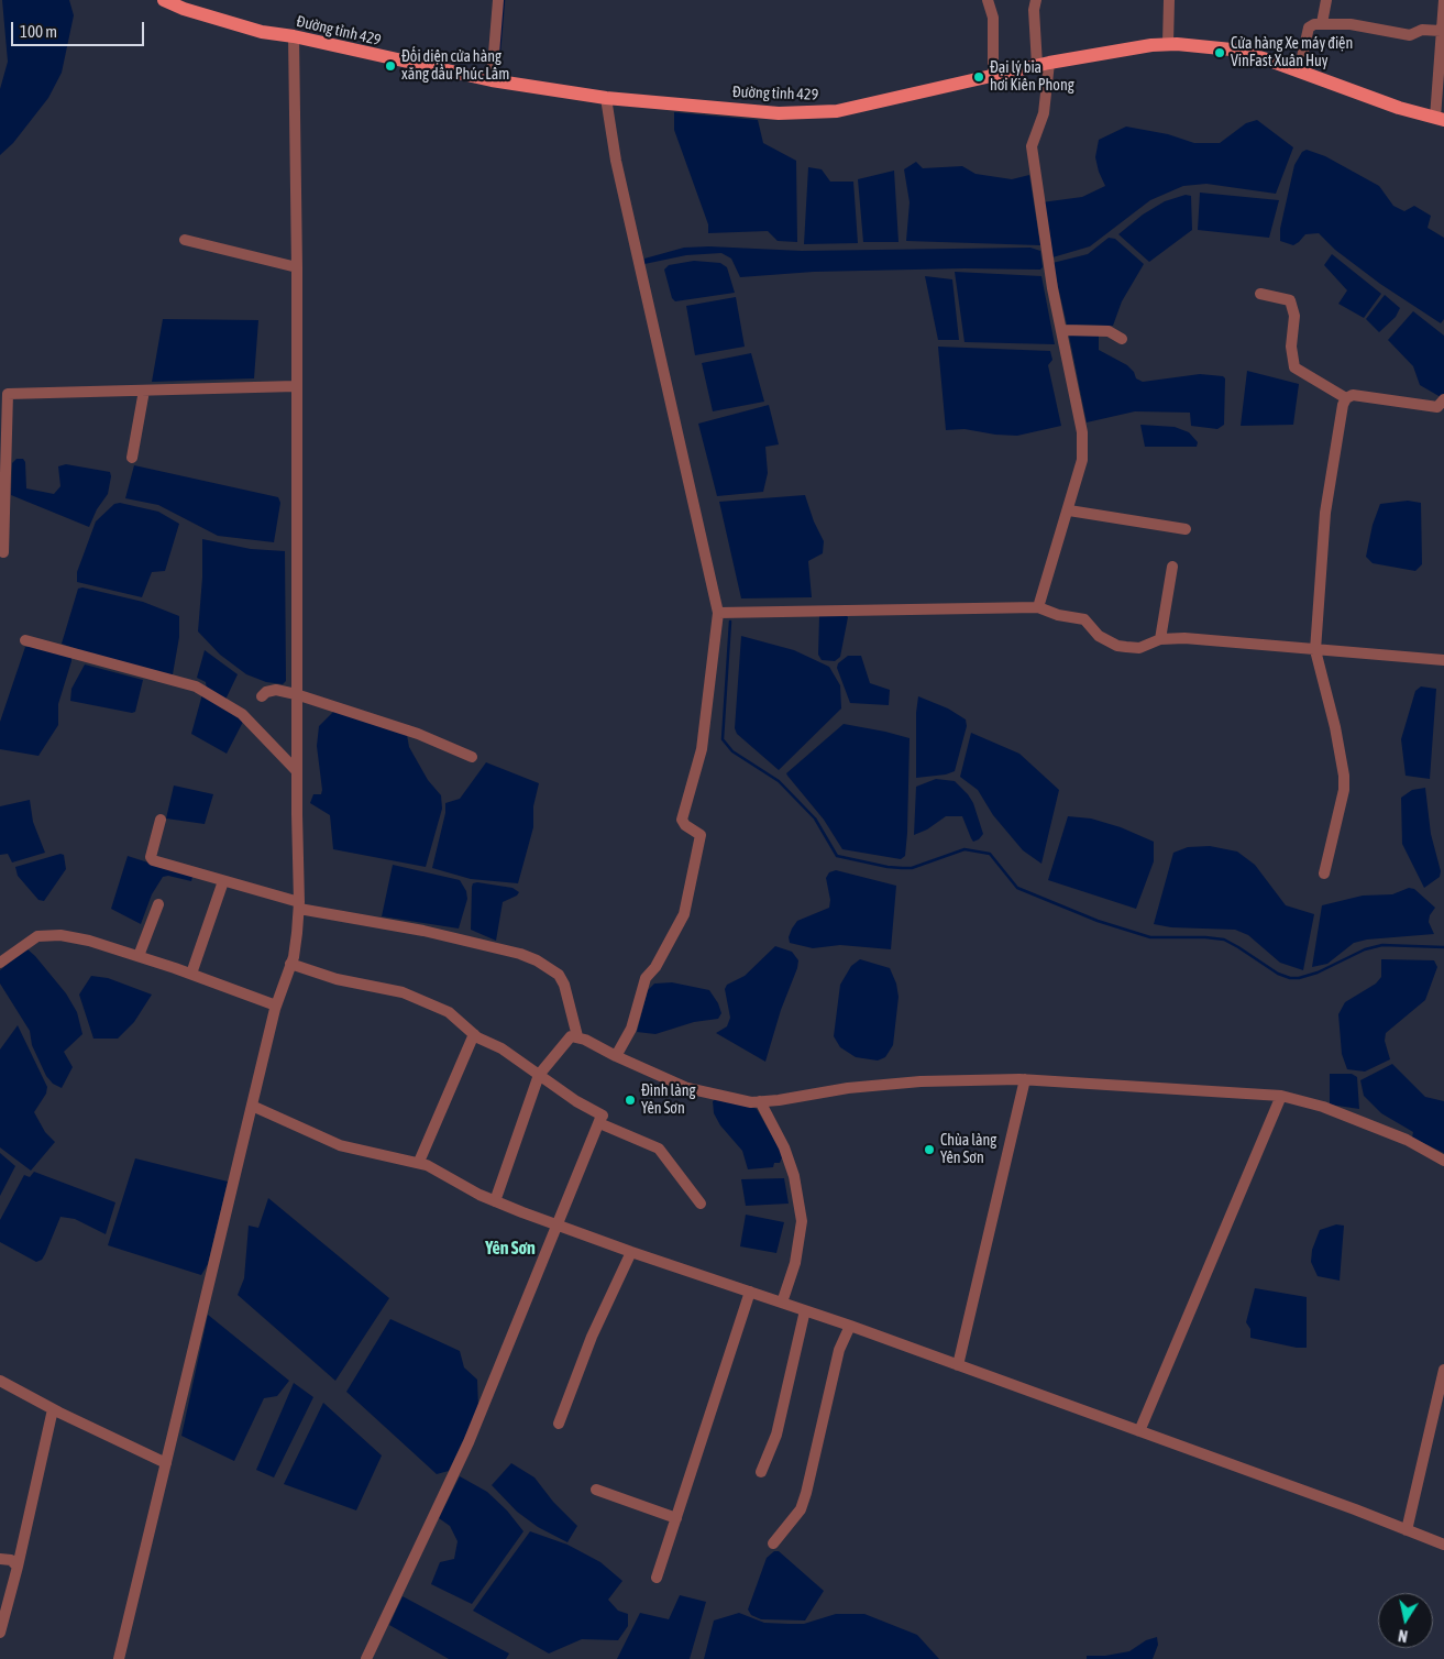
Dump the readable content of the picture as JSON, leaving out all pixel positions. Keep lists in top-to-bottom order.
{
  "streets": {
    "main road": ["Đường tỉnh 429"]
  },
  "districts": ["Yên Sơn"],
  "places": [
    "Cửa hàng Xe máy điện VinFast Xuân Huy",
    "Đối diện cửa hàng xăng dầu Phúc Lâm",
    "Đại lý bia hơi Kiên Phong",
    "Đình làng Yên Sơn",
    "Chùa làng Yên Sơn"
  ],
  "scale_bar": "100 m",
  "north": "bottom"
}
